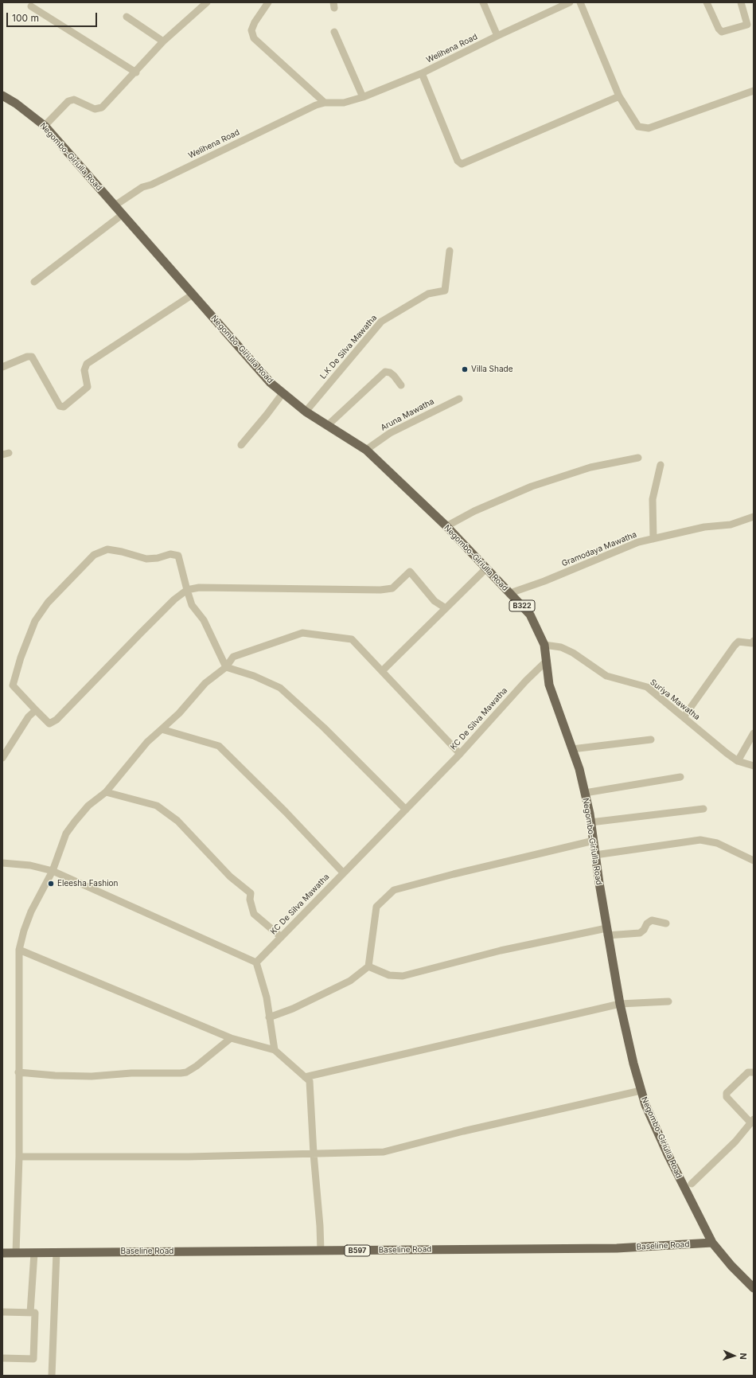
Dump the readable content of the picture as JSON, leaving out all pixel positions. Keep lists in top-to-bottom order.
{
  "streets": {
    "main road": [
      "Negombo-Giriulla Road",
      "B322",
      "Baseline Road",
      "B597"
    ],
    "street": [
      "Welihena Road",
      "L.K De Silva Mawatha",
      "Aruna Mawatha",
      "Gramodaya Mawatha",
      "Suriya Mawatha",
      "KC De Silva Mawatha"
    ]
  },
  "crossings": [
    ["Welihena Road", "Negombo-Giriulla Road"],
    ["Negombo-Giriulla Road", "L.K De Silva Mawatha"],
    ["Negombo-Giriulla Road", "Aruna Mawatha"],
    ["Negombo-Giriulla Road", "Gramodaya Mawatha"],
    ["Negombo-Giriulla Road", "Suriya Mawatha"],
    ["Negombo-Giriulla Road", "KC De Silva Mawatha"],
    ["Negombo-Giriulla Road", "Baseline Road"]
  ],
  "places": ["Villa Shade", "Eleesha Fashion"],
  "scale_bar": "100 m",
  "north": "right"
}
